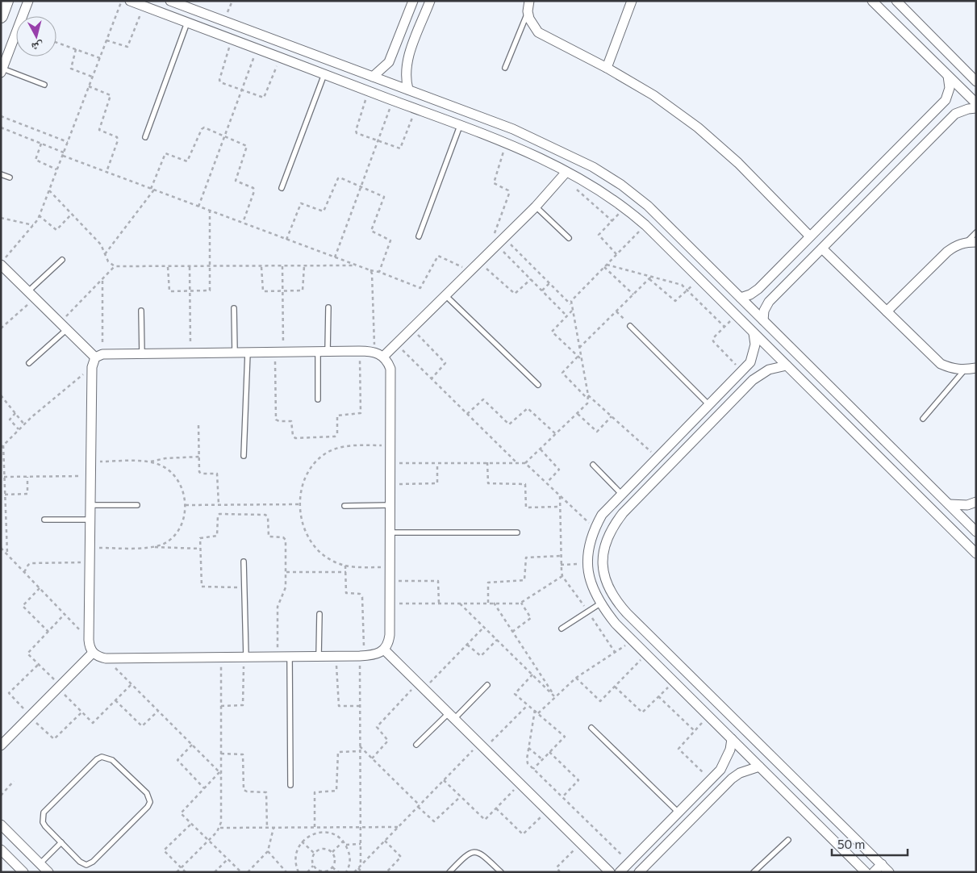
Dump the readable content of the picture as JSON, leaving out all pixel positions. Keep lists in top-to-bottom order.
{
  "scale_bar": "50 m",
  "north": "bottom"
}
